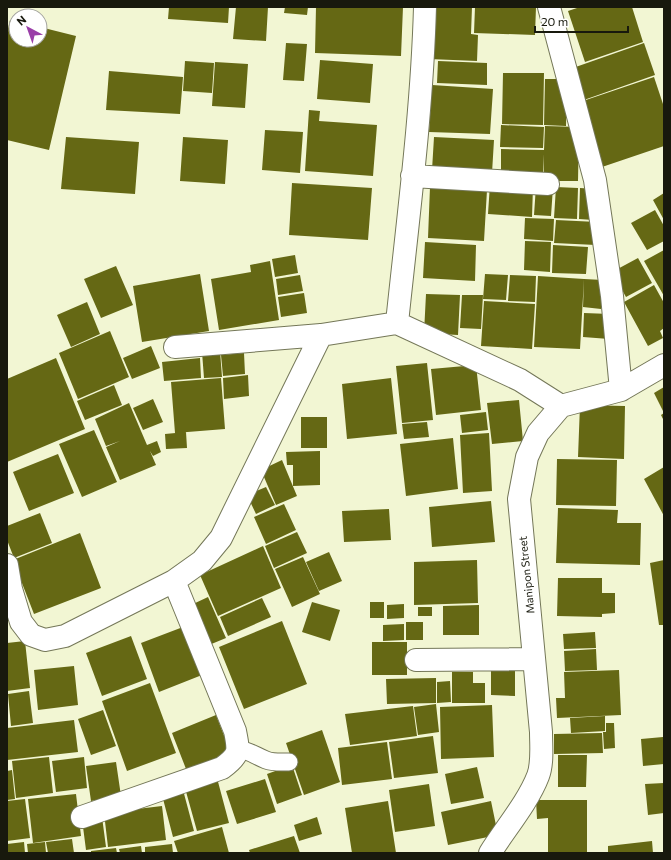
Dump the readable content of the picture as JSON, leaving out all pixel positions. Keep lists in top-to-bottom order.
{
  "streets": {
    "street": ["Manipon Street"]
  },
  "scale_bar": "20 m",
  "north": "top left"
}
